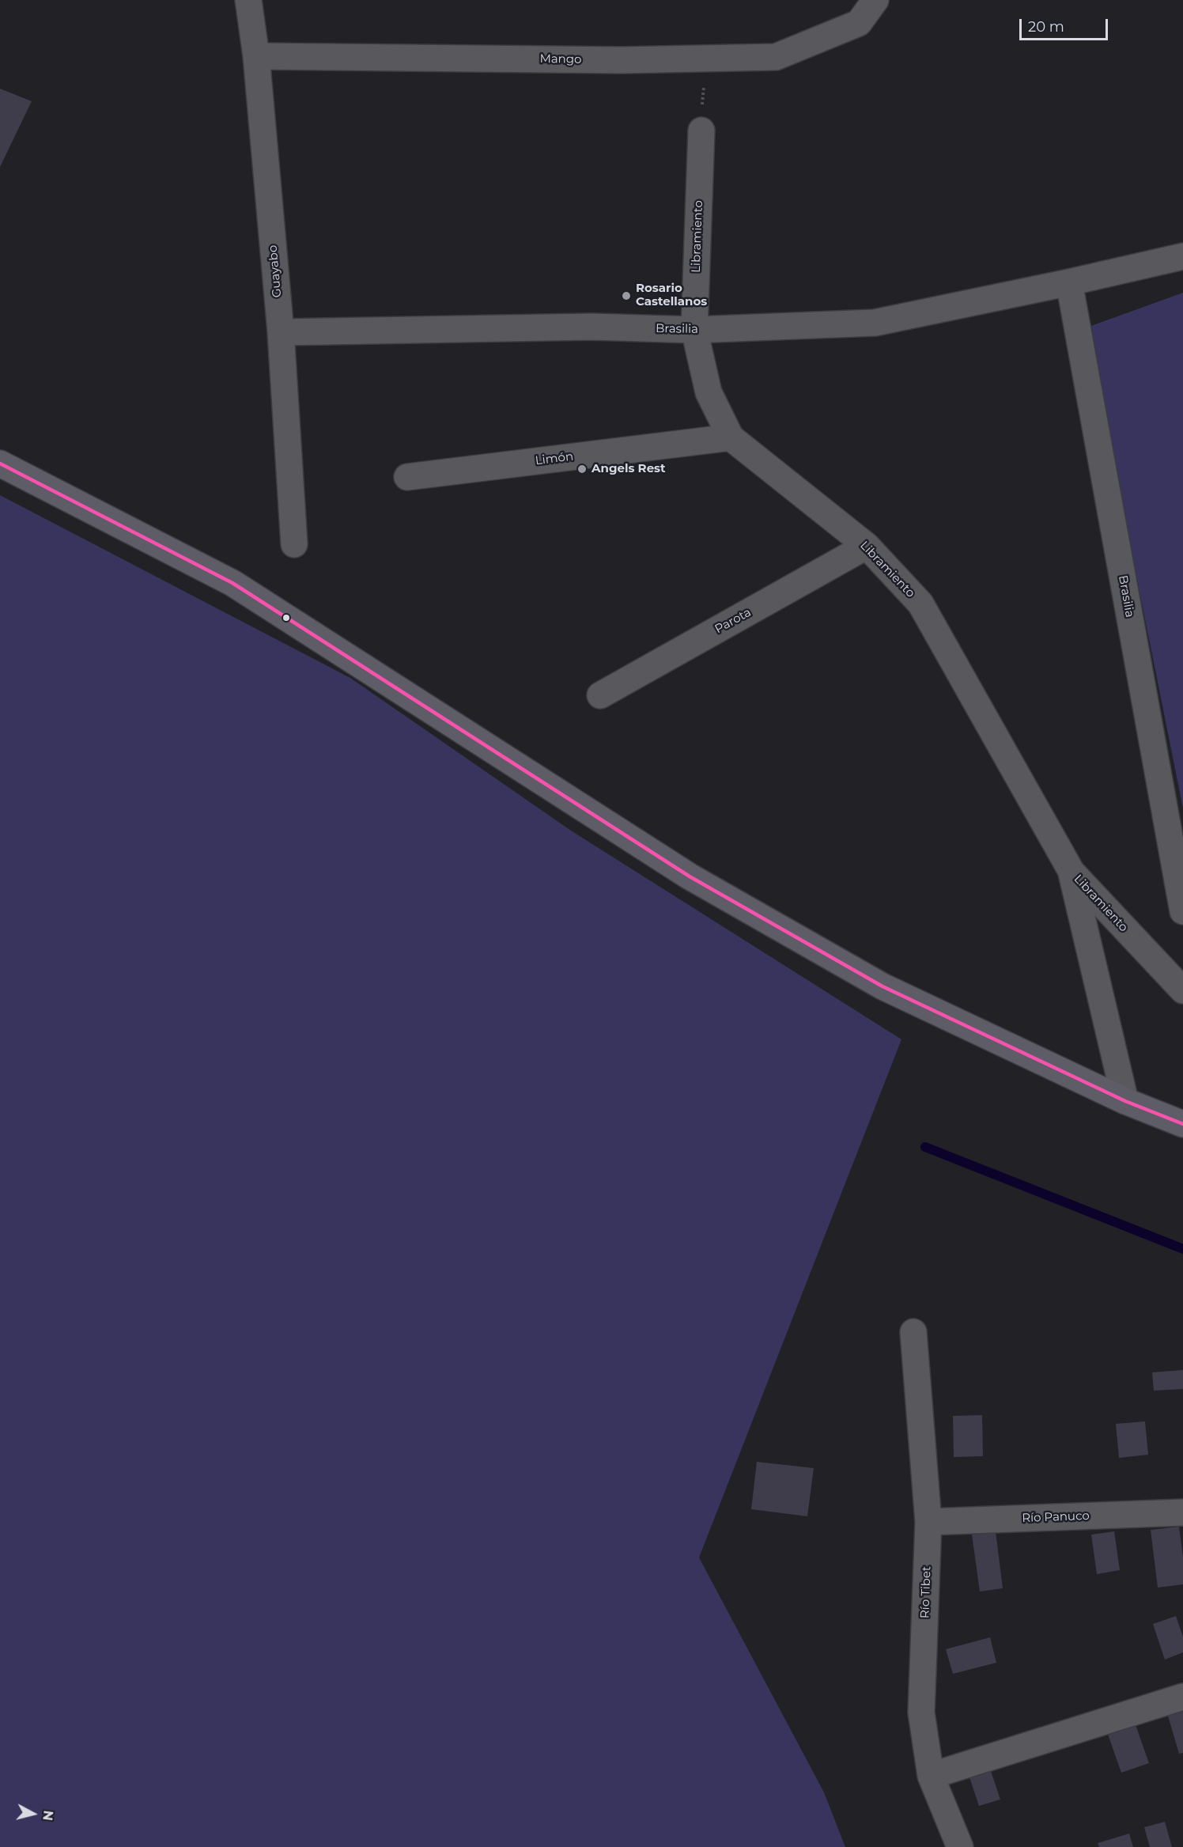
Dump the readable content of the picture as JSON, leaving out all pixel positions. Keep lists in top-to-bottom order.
{
  "streets": {
    "street": [
      "Mango",
      "Libramiento",
      "Guayabo",
      "Brasilia",
      "Limón",
      "Parota",
      "Río Panuco",
      "Río Tibet"
    ]
  },
  "crossings": [
    ["Mango", "Guayabo"],
    ["Libramiento", "Brasilia"],
    ["Libramiento", "Limón"],
    ["Libramiento", "Parota"],
    ["Guayabo", "Brasilia"],
    ["Río Panuco", "Río Tibet"]
  ],
  "places": ["Rosario Castellanos", "Angels Rest"],
  "scale_bar": "20 m",
  "north": "right"
}
